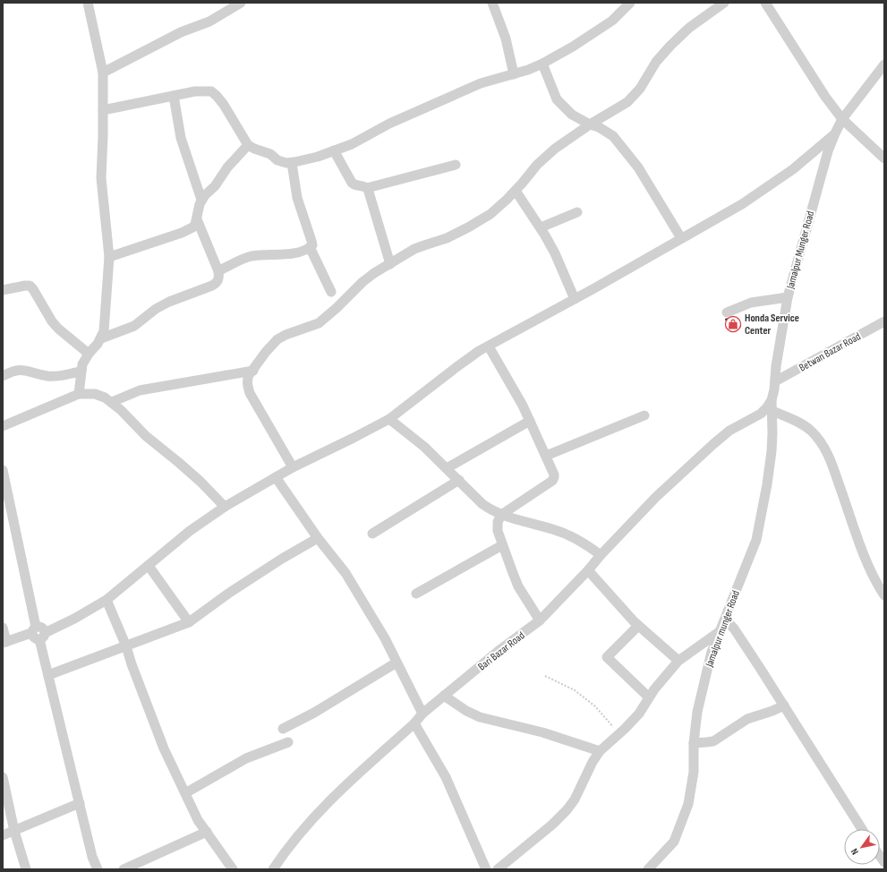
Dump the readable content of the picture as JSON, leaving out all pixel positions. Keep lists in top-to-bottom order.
{
  "streets": {
    "street": [
      "Jamalpur Munger Road",
      "Betwan Bazar Road",
      "Jamalpur munger Road",
      "Bari Bazar Road"
    ]
  },
  "crossings": [
    ["Jamalpur Munger Road", "Betwan Bazar Road"],
    ["Jamalpur Munger Road", "Jamalpur munger Road"],
    ["Jamalpur Munger Road", "Bari Bazar Road"]
  ],
  "places": {
    "shop": ["Honda Service Center"]
  },
  "north": "bottom left"
}
